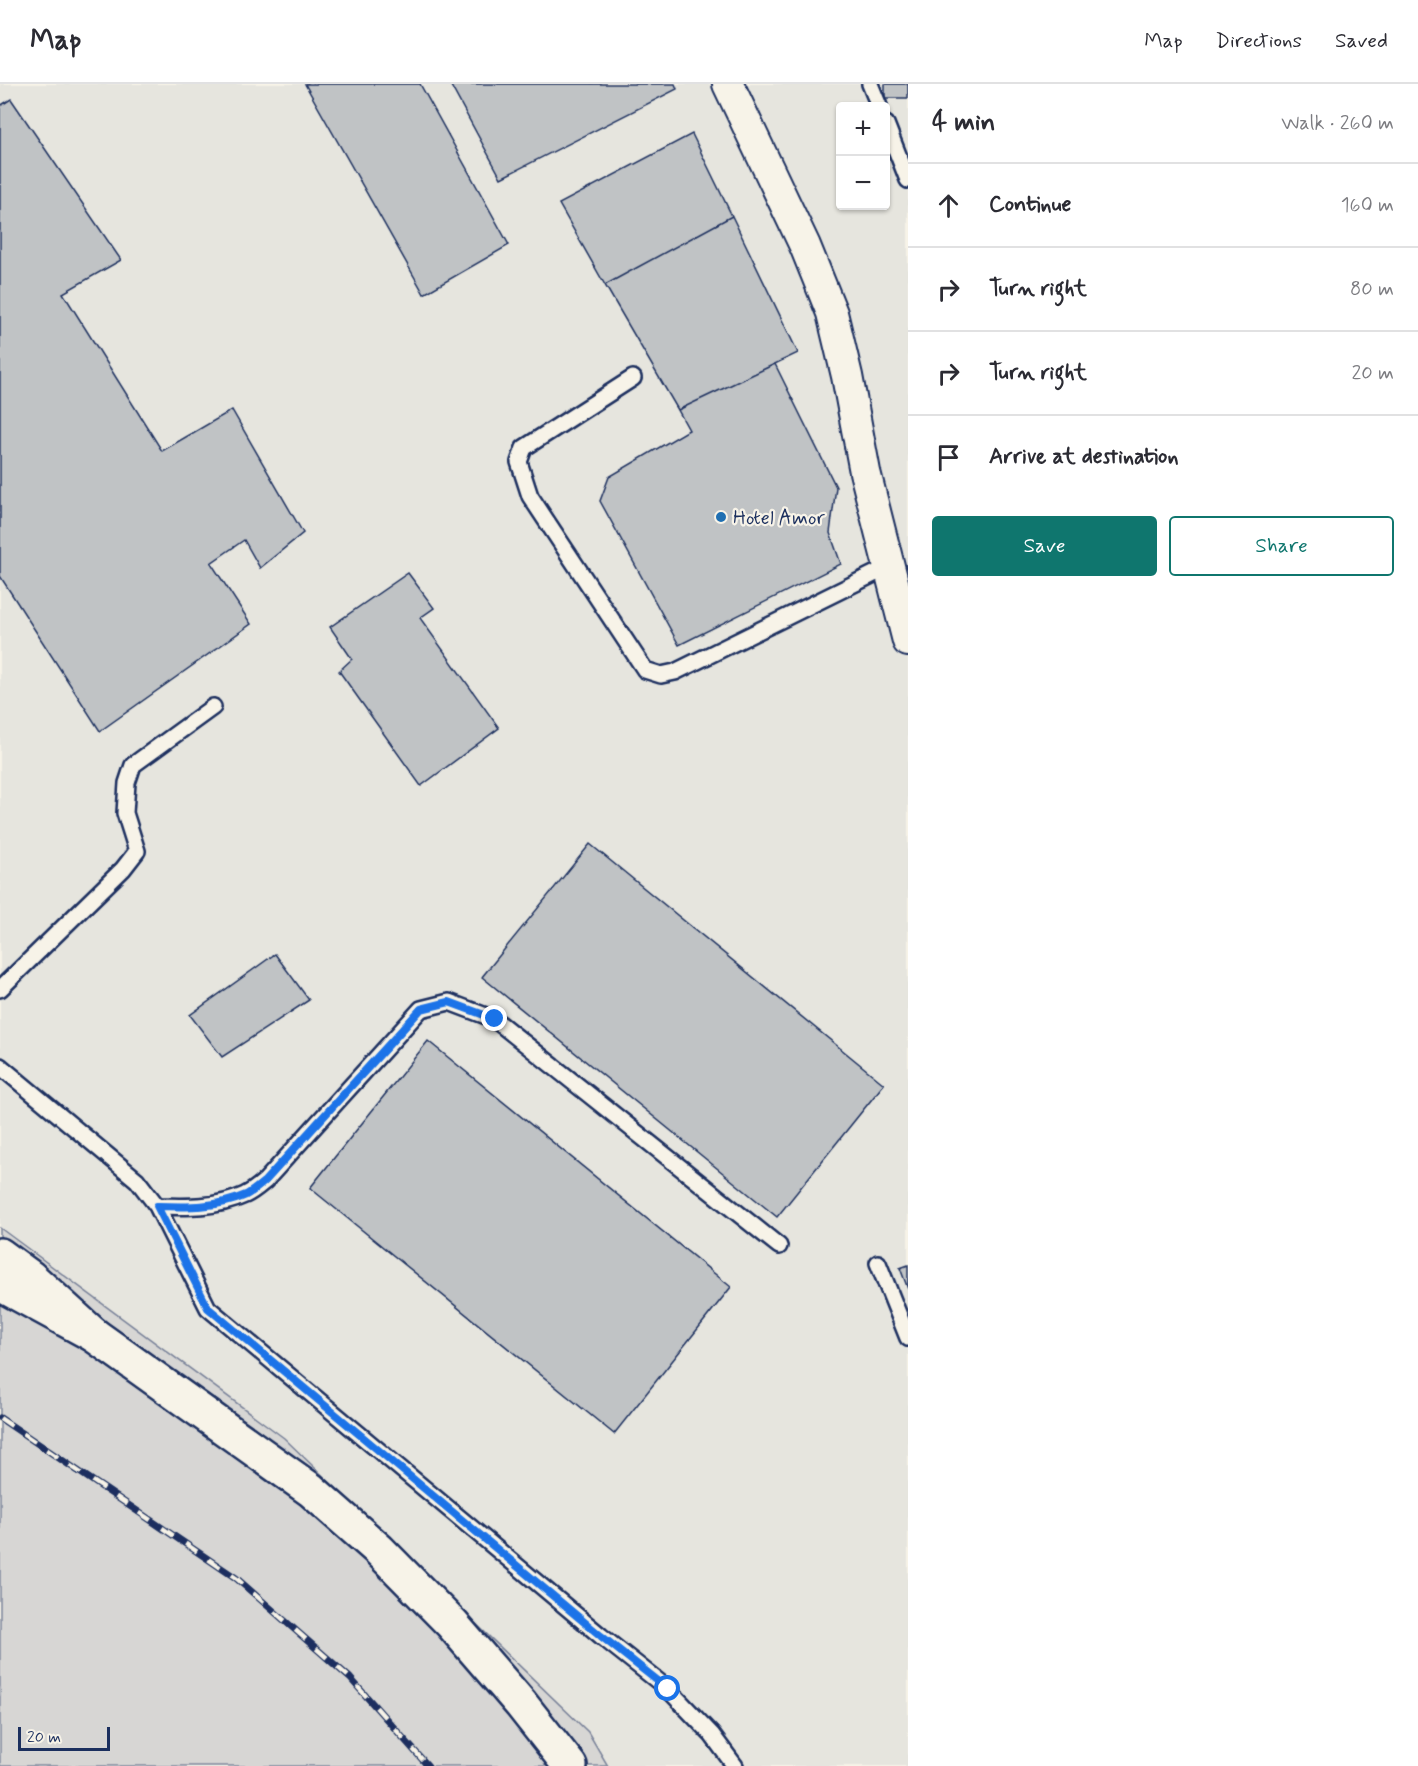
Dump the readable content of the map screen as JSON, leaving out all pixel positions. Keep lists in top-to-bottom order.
{
  "places": ["Hotel Amor"],
  "scale_bar": "20 m",
  "page": {
    "header": "Map",
    "nav": ["Map", "Directions", "Saved"],
    "heading": ["4 min", "Walk · 260 m"],
    "map_buttons": ["+", "−"],
    "list": [
      ["Continue", "160 m"],
      ["Turn right", "80 m"],
      ["Turn right", "20 m"],
      "Arrive at destination"
    ],
    "buttons": ["Save", "Share"],
    "scale": "20 m"
  }
}
